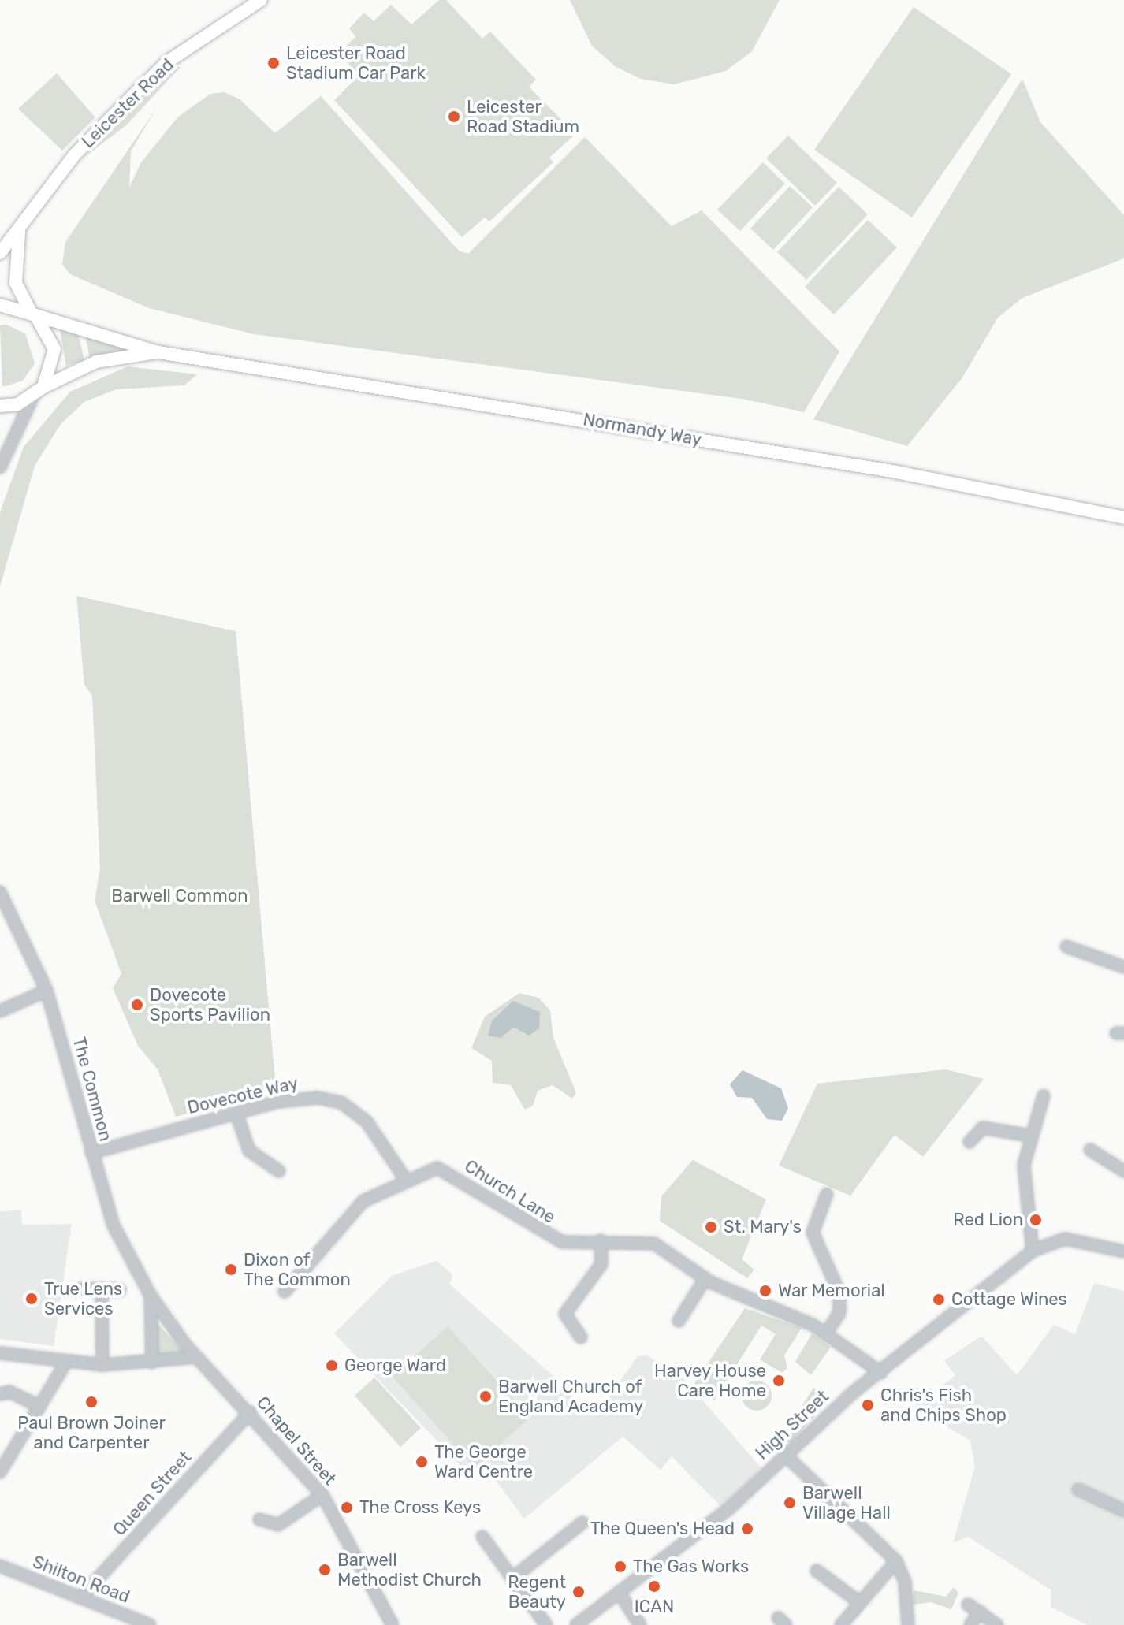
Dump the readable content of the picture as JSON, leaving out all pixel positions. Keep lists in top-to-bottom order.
{
  "streets": {
    "main road": ["Leicester Road", "Normandy Way"],
    "street": [
      "The Common",
      "Dovecote Way",
      "Church Lane",
      "High Street",
      "Chapel Street",
      "Queen Street",
      "Shilton Road"
    ]
  },
  "crossings": [
    ["The Common", "Dovecote Way"],
    ["The Common", "Chapel Street"],
    ["Dovecote Way", "Church Lane"],
    ["Church Lane", "High Street"],
    ["Chapel Street", "Queen Street"],
    ["Queen Street", "Shilton Road"]
  ],
  "parks": ["Barwell Common"],
  "places": [
    "Leicester Road Stadium Car Park",
    "Leicester Road Stadium",
    "Dovecote Sports Pavilion",
    "Red Lion",
    "St. Mary's",
    "Dixon of The Common",
    "War Memorial",
    "True Lens Services",
    "Cottage Wines",
    "George Ward",
    "Harvey House Care Home",
    "Barwell Church of England Academy",
    "Paul Brown Joiner and Carpenter",
    "Chris's Fish and Chips Shop",
    "The George Ward Centre",
    "Barwell Village Hall",
    "The Cross Keys",
    "The Queen's Head",
    "The Gas Works",
    "Barwell Methodist Church",
    "ICAN",
    "Regent Beauty"
  ]
}
